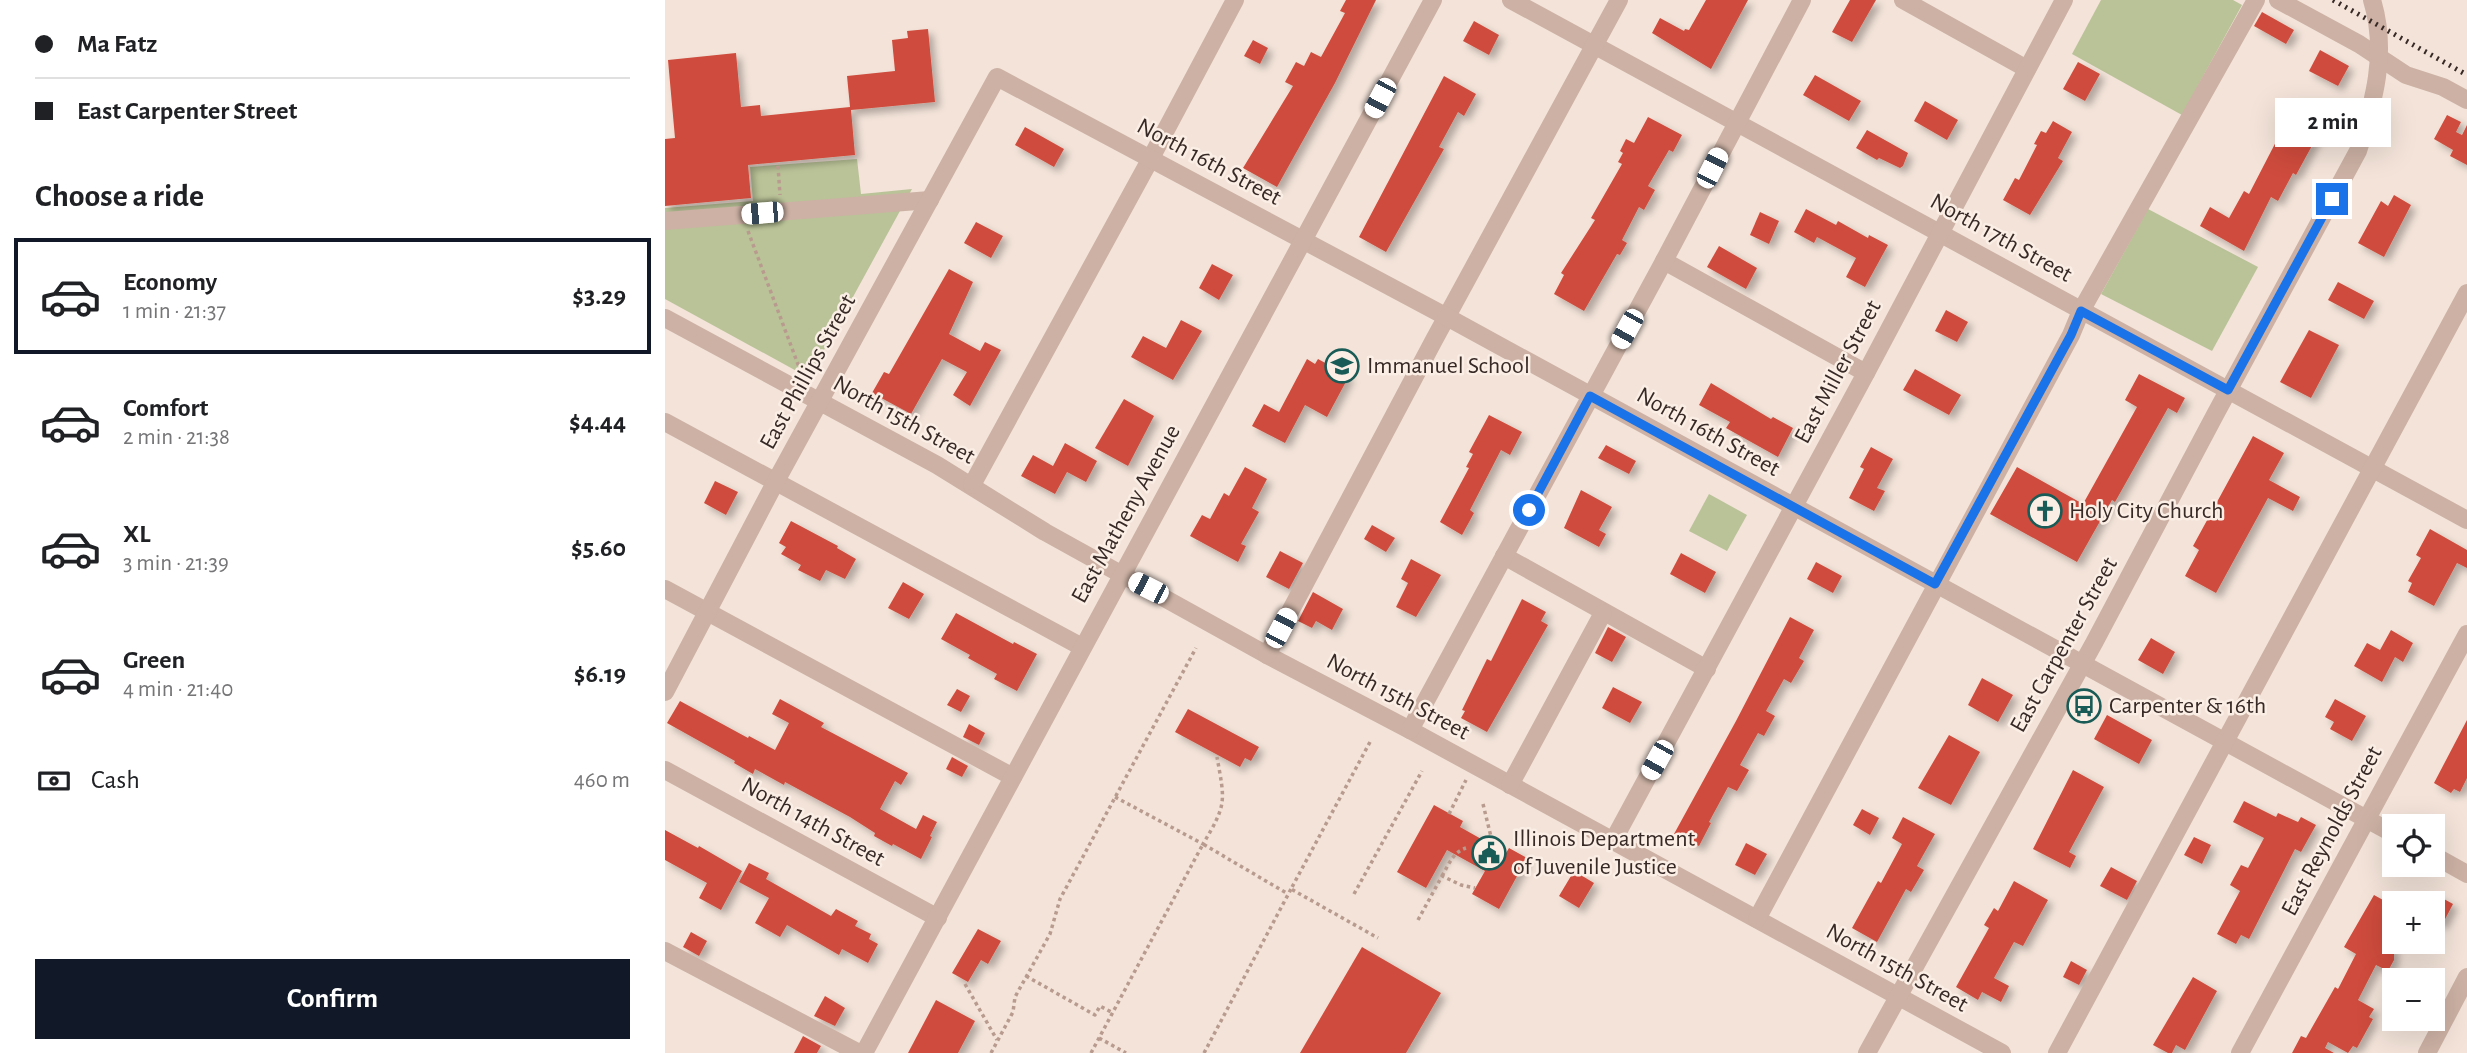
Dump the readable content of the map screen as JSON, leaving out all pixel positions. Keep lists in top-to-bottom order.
{
  "streets": {
    "street": [
      "North 16th Street",
      "North 17th Street",
      "East Phillips Street",
      "East Miller Street",
      "North 15th Street",
      "East Matheny Avenue",
      "East Carpenter Street",
      "North 14th Street",
      "East Reynolds Street"
    ]
  },
  "crossings": [
    ["North 16th Street", "East Phillips Street"],
    ["North 16th Street", "East Miller Street"],
    ["North 16th Street", "East Matheny Avenue"],
    ["North 16th Street", "East Carpenter Street"],
    ["North 16th Street", "East Reynolds Street"],
    ["North 17th Street", "East Miller Street"],
    ["North 17th Street", "East Carpenter Street"],
    ["East Phillips Street", "North 15th Street"],
    ["East Miller Street", "North 15th Street"],
    ["North 15th Street", "East Matheny Avenue"],
    ["North 15th Street", "East Carpenter Street"],
    ["East Matheny Avenue", "North 14th Street"]
  ],
  "places": {
    "school or university": ["Immanuel School"],
    "church": ["Holy City Church"],
    "bus stop": ["Carpenter & 16th"],
    "public building": ["Illinois Department of Juvenile Justice"]
  },
  "page": {
    "banner": ["Ma Fatz", "East Carpenter Street"],
    "bubble": "2 min",
    "heading": "Choose a ride",
    "list": [
      {
        "name": "Economy",
        "note": "1 min · 21:37",
        "value": "$3.29"
      },
      {
        "name": "Comfort",
        "note": "2 min · 21:38",
        "value": "$4.44"
      },
      {
        "name": "XL",
        "note": "3 min · 21:39",
        "value": "$5.60"
      },
      {
        "name": "Green",
        "note": "4 min · 21:40",
        "value": "$6.19"
      }
    ],
    "pay": ["Cash", "460 m"],
    "map_buttons": ["+", "−"],
    "buttons": "Confirm"
  }
}
